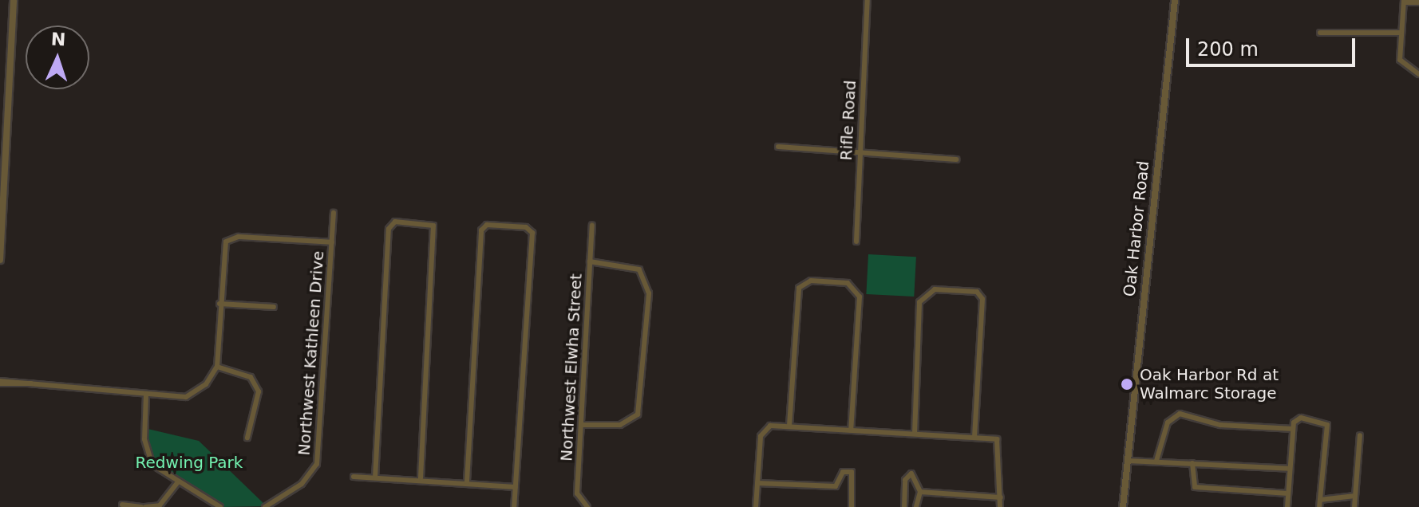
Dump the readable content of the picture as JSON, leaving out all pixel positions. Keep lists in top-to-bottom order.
{
  "streets": {
    "street": [
      "Rifle Road",
      "Oak Harbor Road",
      "Northwest Kathleen Drive",
      "Northwest Elwha Street"
    ]
  },
  "parks": ["Redwing Park"],
  "places": ["Oak Harbor Rd at Walmarc Storage"],
  "scale_bar": "200 m",
  "north": "top"
}
